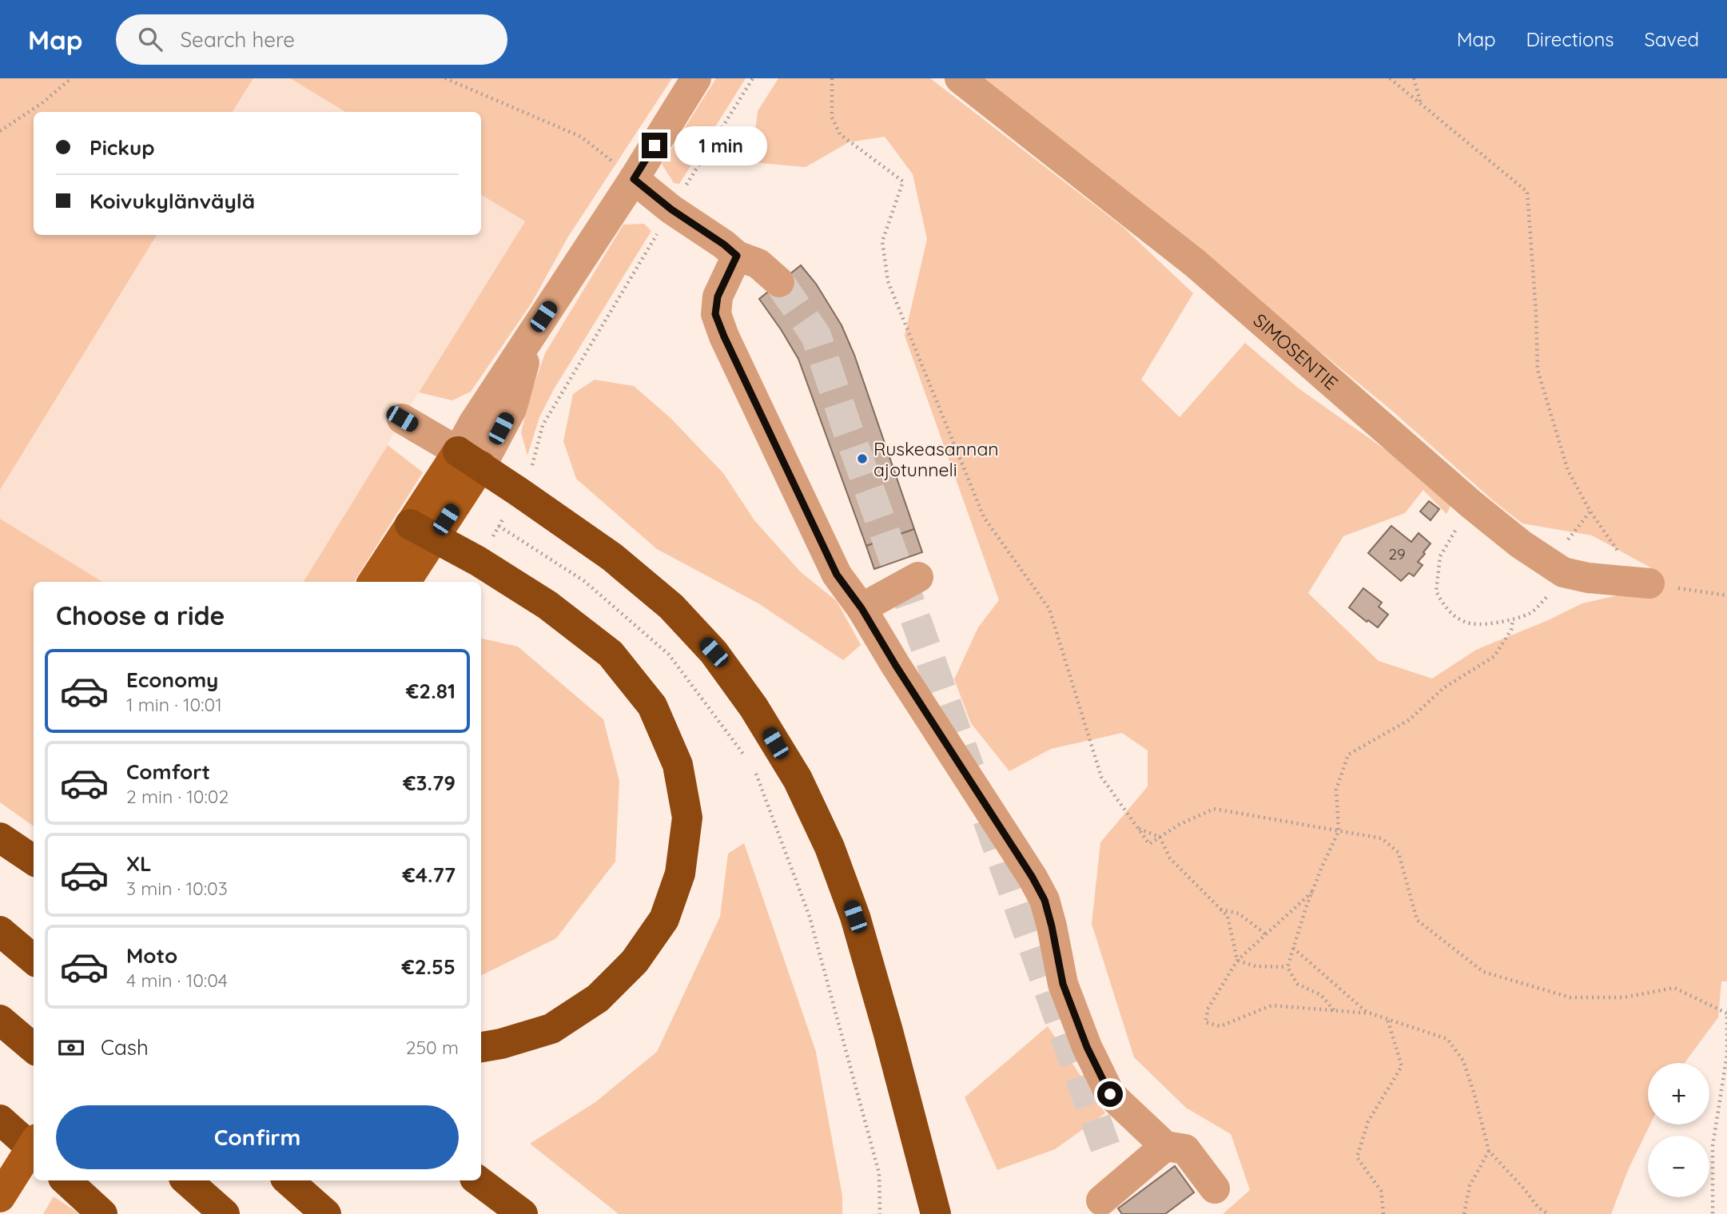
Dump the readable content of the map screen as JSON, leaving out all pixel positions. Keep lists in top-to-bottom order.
{
  "streets": {
    "street": ["SIMOSENTIE"]
  },
  "places": ["Ruskeasannan ajotunneli"],
  "house_numbers": ["29"],
  "page": {
    "header": "Map",
    "search": "Search here",
    "nav": ["Map", "Directions", "Saved"],
    "banner": ["Pickup", "Koivukylänväylä"],
    "bubble": "1 min",
    "heading": "Choose a ride",
    "list": [
      {
        "name": "Economy",
        "note": "1 min · 10:01",
        "value": "€2.81"
      },
      {
        "name": "Comfort",
        "note": "2 min · 10:02",
        "value": "€3.79"
      },
      {
        "name": "XL",
        "note": "3 min · 10:03",
        "value": "€4.77"
      },
      {
        "name": "Moto",
        "note": "4 min · 10:04",
        "value": "€2.55"
      }
    ],
    "pay": ["Cash", "250 m"],
    "map_buttons": ["+", "−"],
    "buttons": "Confirm"
  }
}
